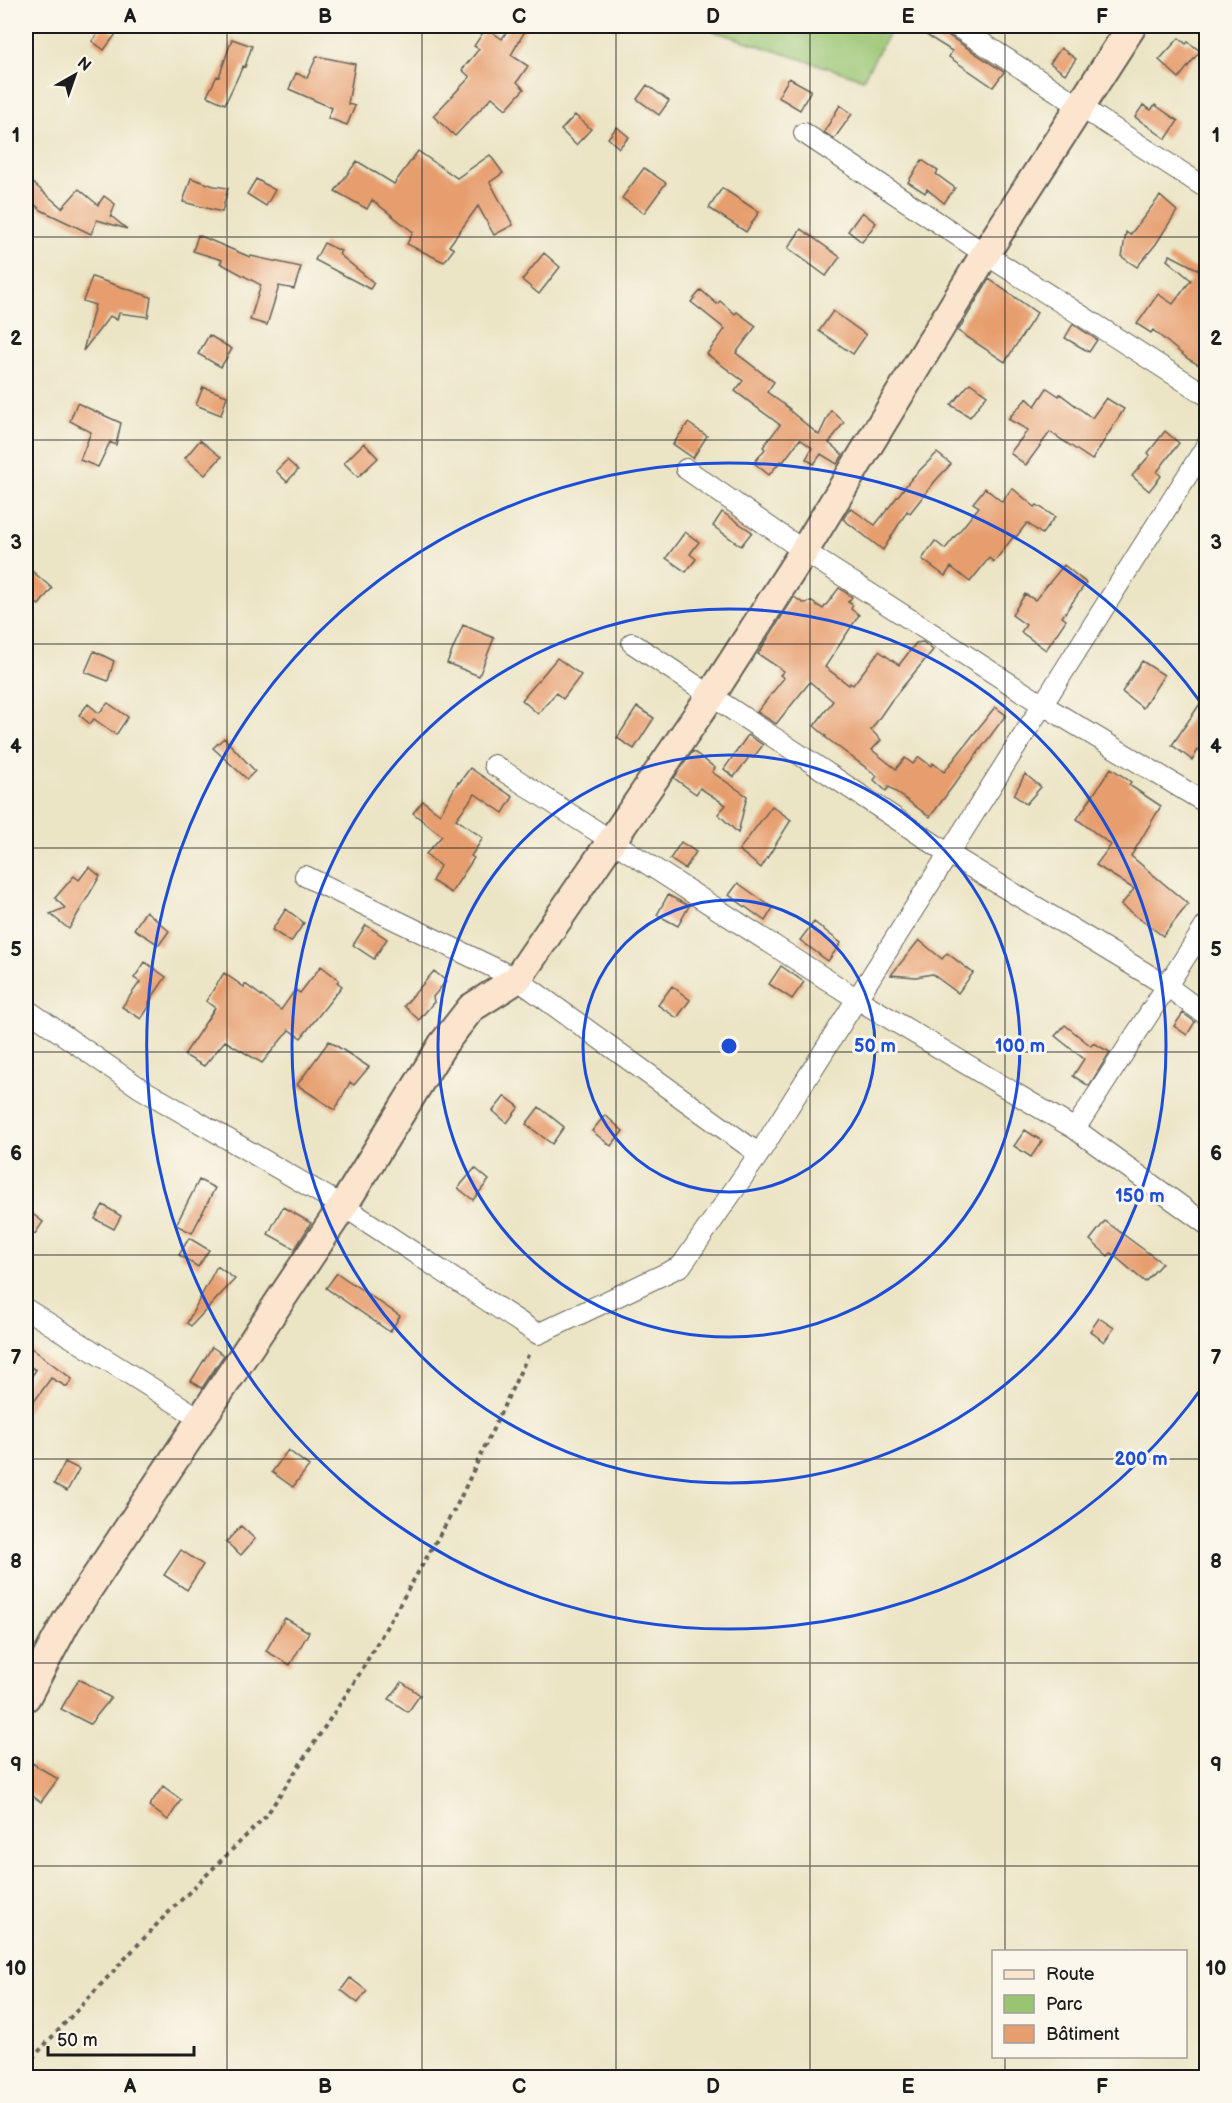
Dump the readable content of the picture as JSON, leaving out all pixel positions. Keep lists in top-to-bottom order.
{
  "legend": ["Route", "Parc", "Bâtiment"],
  "scale_bar": "50 m",
  "north": "top right",
  "grid": {
    "columns": [
      "A",
      "B",
      "C",
      "D",
      "E",
      "F"
    ],
    "rows": [
      "1",
      "2",
      "3",
      "4",
      "5",
      "6",
      "7",
      "8",
      "9",
      "10"
    ]
  },
  "rings": [
    "50 m",
    "100 m",
    "150 m",
    "200 m"
  ]
}
